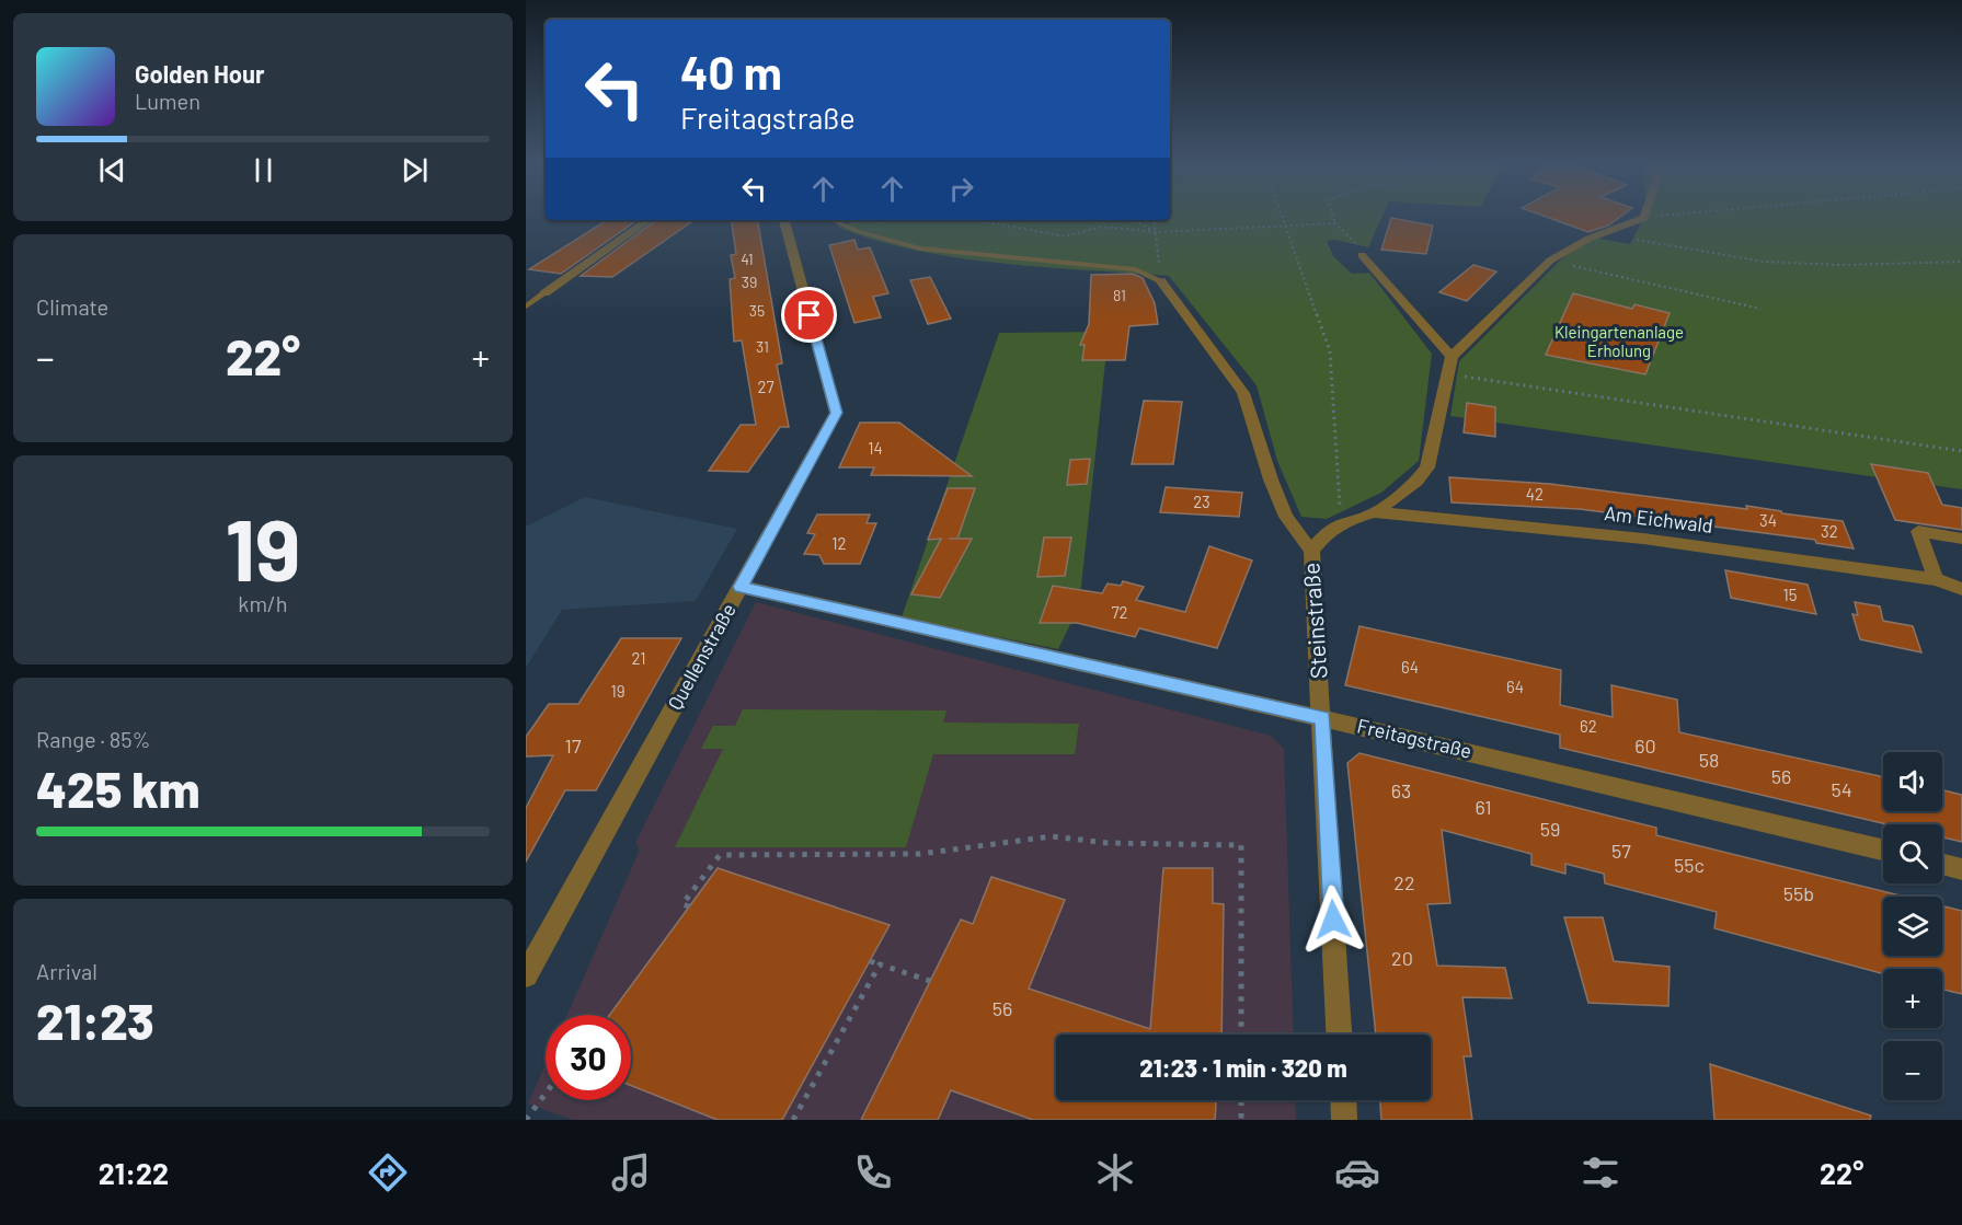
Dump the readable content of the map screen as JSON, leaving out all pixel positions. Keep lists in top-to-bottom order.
{
  "streets": {
    "street": [
      "Am Eichwald",
      "Steinstraße",
      "Quellenstraße",
      "Freitagstraße"
    ]
  },
  "crossings": [
    ["Am Eichwald", "Steinstraße"],
    ["Steinstraße", "Freitagstraße"],
    ["Quellenstraße", "Freitagstraße"]
  ],
  "parks": ["Kleingartenanlage Erholung"],
  "house_numbers": [
    "41",
    "39",
    "81",
    "35",
    "31",
    "27",
    "14",
    "42",
    "23",
    "34",
    "32",
    "12",
    "15",
    "72",
    "21",
    "64",
    "64",
    "19",
    "62",
    "17",
    "60",
    "58",
    "56",
    "54",
    "63",
    "61",
    "59",
    "57",
    "55c",
    "22",
    "55b",
    "20",
    "56"
  ],
  "page": {
    "turn": ["40 m", "Freitagstraße"],
    "song": ["Golden Hour", "Lumen"],
    "tile": [
      "Climate",
      ["19", "km/h"],
      ["Range · 85%", "425 km"],
      ["Arrival", "21:23"]
    ],
    "heat": ["−", "22°", "+"],
    "map_buttons": ["+", "−"],
    "limit": "30",
    "trip": "21:23 · 1 min · 320 m",
    "tabs": ["21:22", "22°"]
  }
}
